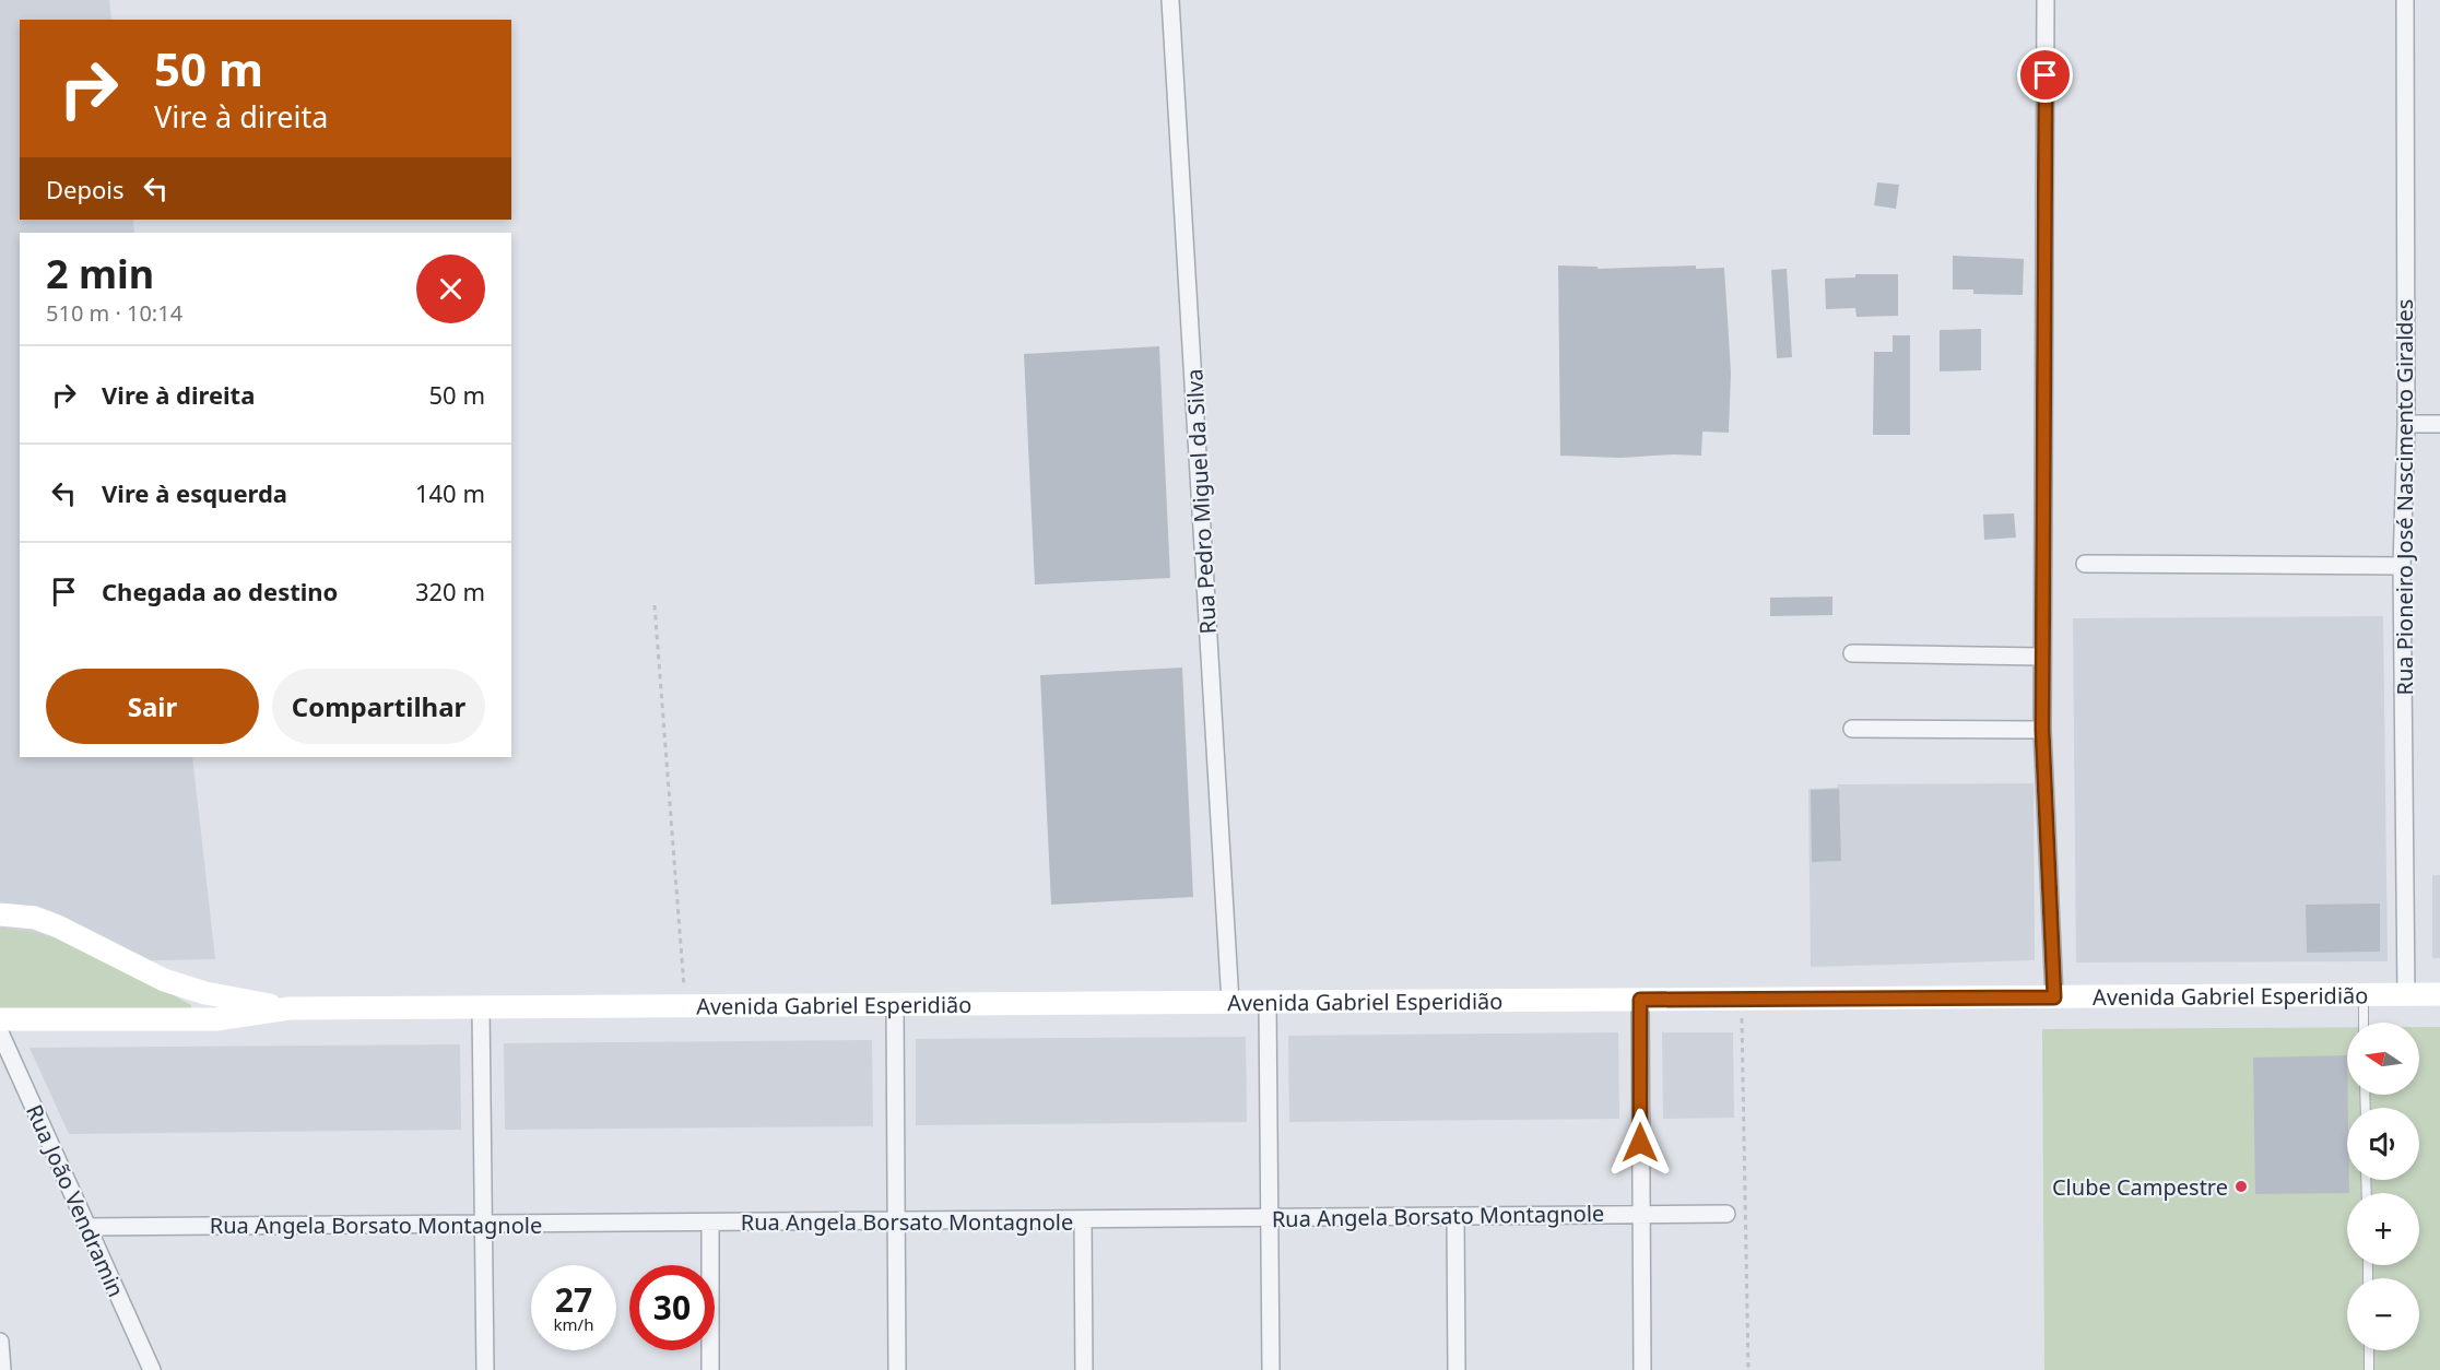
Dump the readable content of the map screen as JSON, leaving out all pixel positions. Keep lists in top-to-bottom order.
{
  "streets": {
    "main road": ["Avenida Gabriel Esperidião"],
    "street": [
      "Rua Pioneiro José Nascimento Giraldes",
      "Rua Pedro Miguel da Silva",
      "Rua João Vendramin",
      "Rua Angela Borsato Montagnole"
    ]
  },
  "crossings": [
    ["Rua Pioneiro José Nascimento Giraldes", "Avenida Gabriel Esperidião"],
    ["Rua Pedro Miguel da Silva", "Avenida Gabriel Esperidião"],
    ["Rua João Vendramin", "Rua Angela Borsato Montagnole"]
  ],
  "places": ["Clube Campestre"],
  "north": "left",
  "page": {
    "turn": ["50 m", "Vire à direita"],
    "then": "Depois",
    "heading": ["2 min", "510 m · 10:14"],
    "list": [
      {
        "name": "Vire à direita",
        "value": "50 m"
      },
      {
        "name": "Vire à esquerda",
        "value": "140 m"
      },
      {
        "name": "Chegada ao destino",
        "value": "320 m"
      }
    ],
    "buttons": ["Sair", "Compartilhar"],
    "map_buttons": ["+", "−"],
    "speed": "27 km/h",
    "limit": "30"
  }
}
